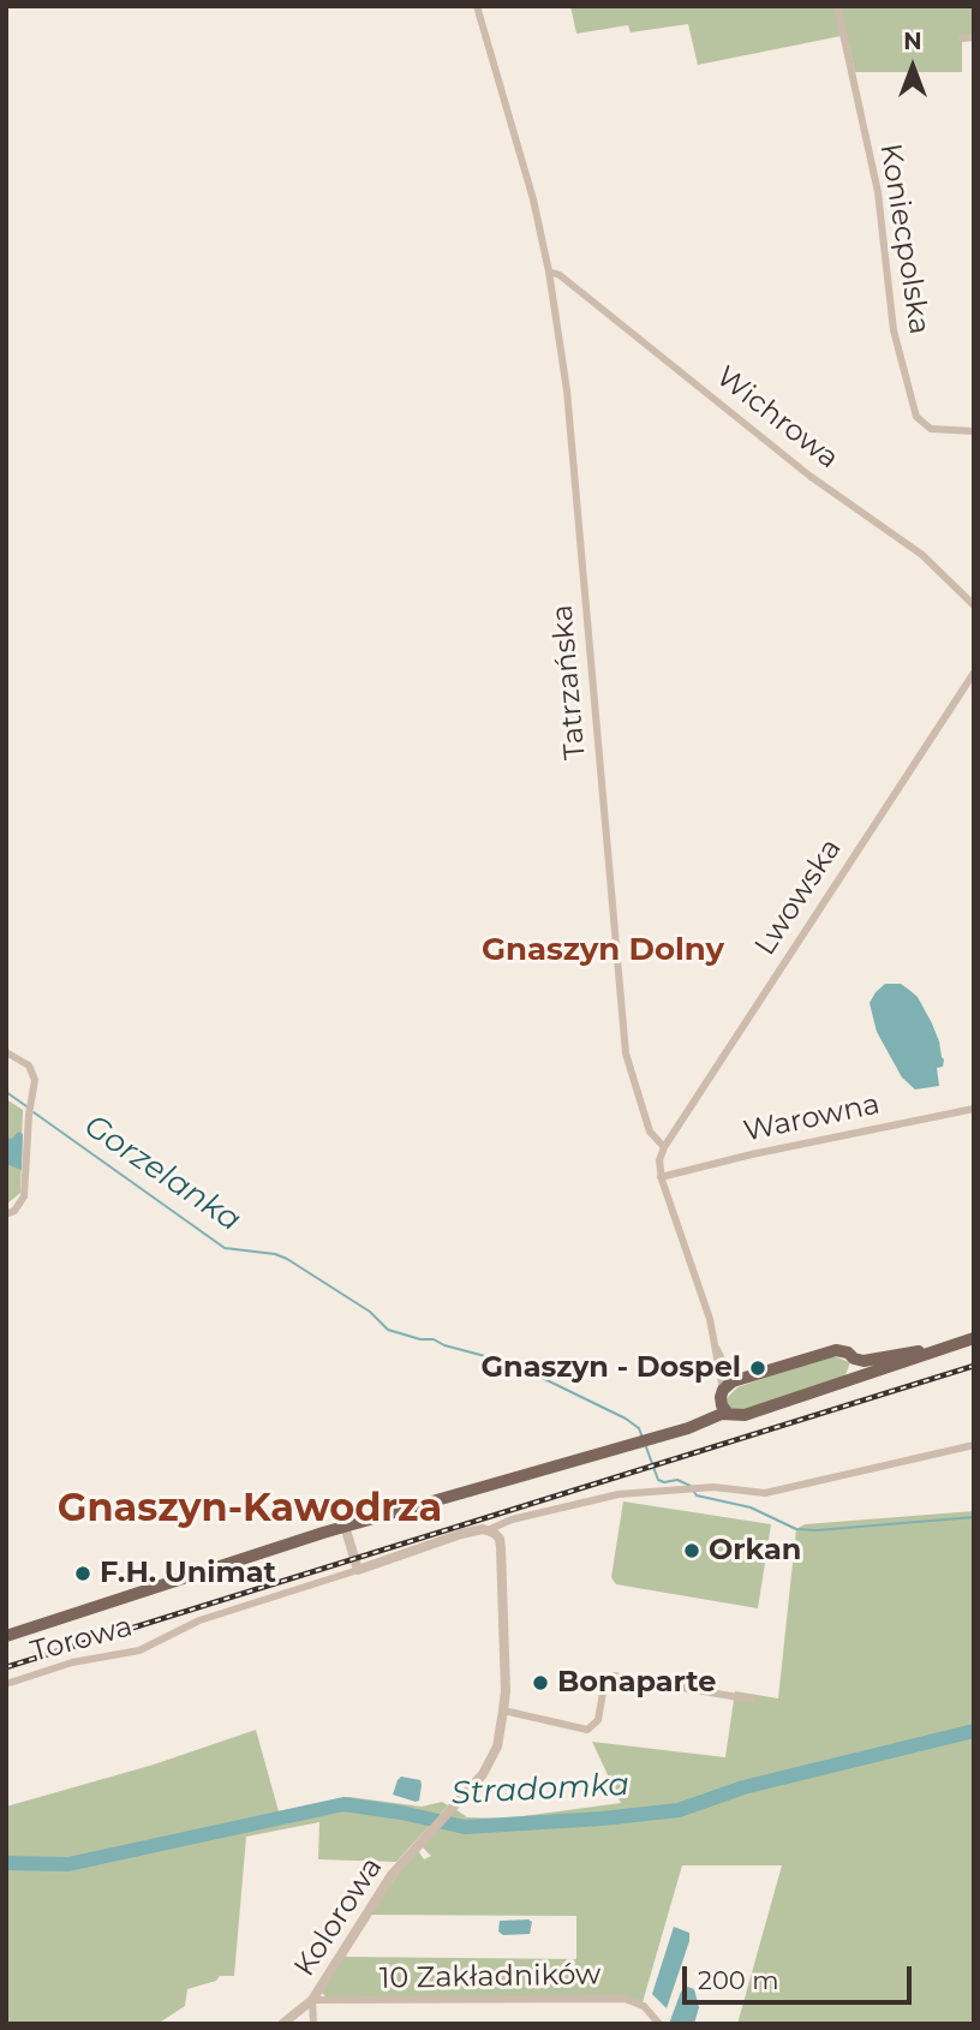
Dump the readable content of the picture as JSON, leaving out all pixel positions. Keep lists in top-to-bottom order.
{
  "streets": {
    "street": [
      "Koniecpolska",
      "Wichrowa",
      "Tatrzańska",
      "Lwowska",
      "Warowna",
      "Torowa",
      "Kolorowa",
      "10 Zakładników"
    ]
  },
  "crossings": [
    ["Wichrowa", "Tatrzańska"],
    ["Tatrzańska", "Lwowska"],
    ["Torowa", "Kolorowa"],
    ["Kolorowa", "10 Zakładników"]
  ],
  "districts": ["Gnaszyn Dolny", "Gnaszyn-Kawodrza"],
  "water": ["Gorzelanka", "Stradomka"],
  "places": [
    "Gnaszyn - Dospel",
    "Orkan",
    "F.H. Unimat",
    "Bonaparte"
  ],
  "scale_bar": "200 m",
  "north": "top"
}
